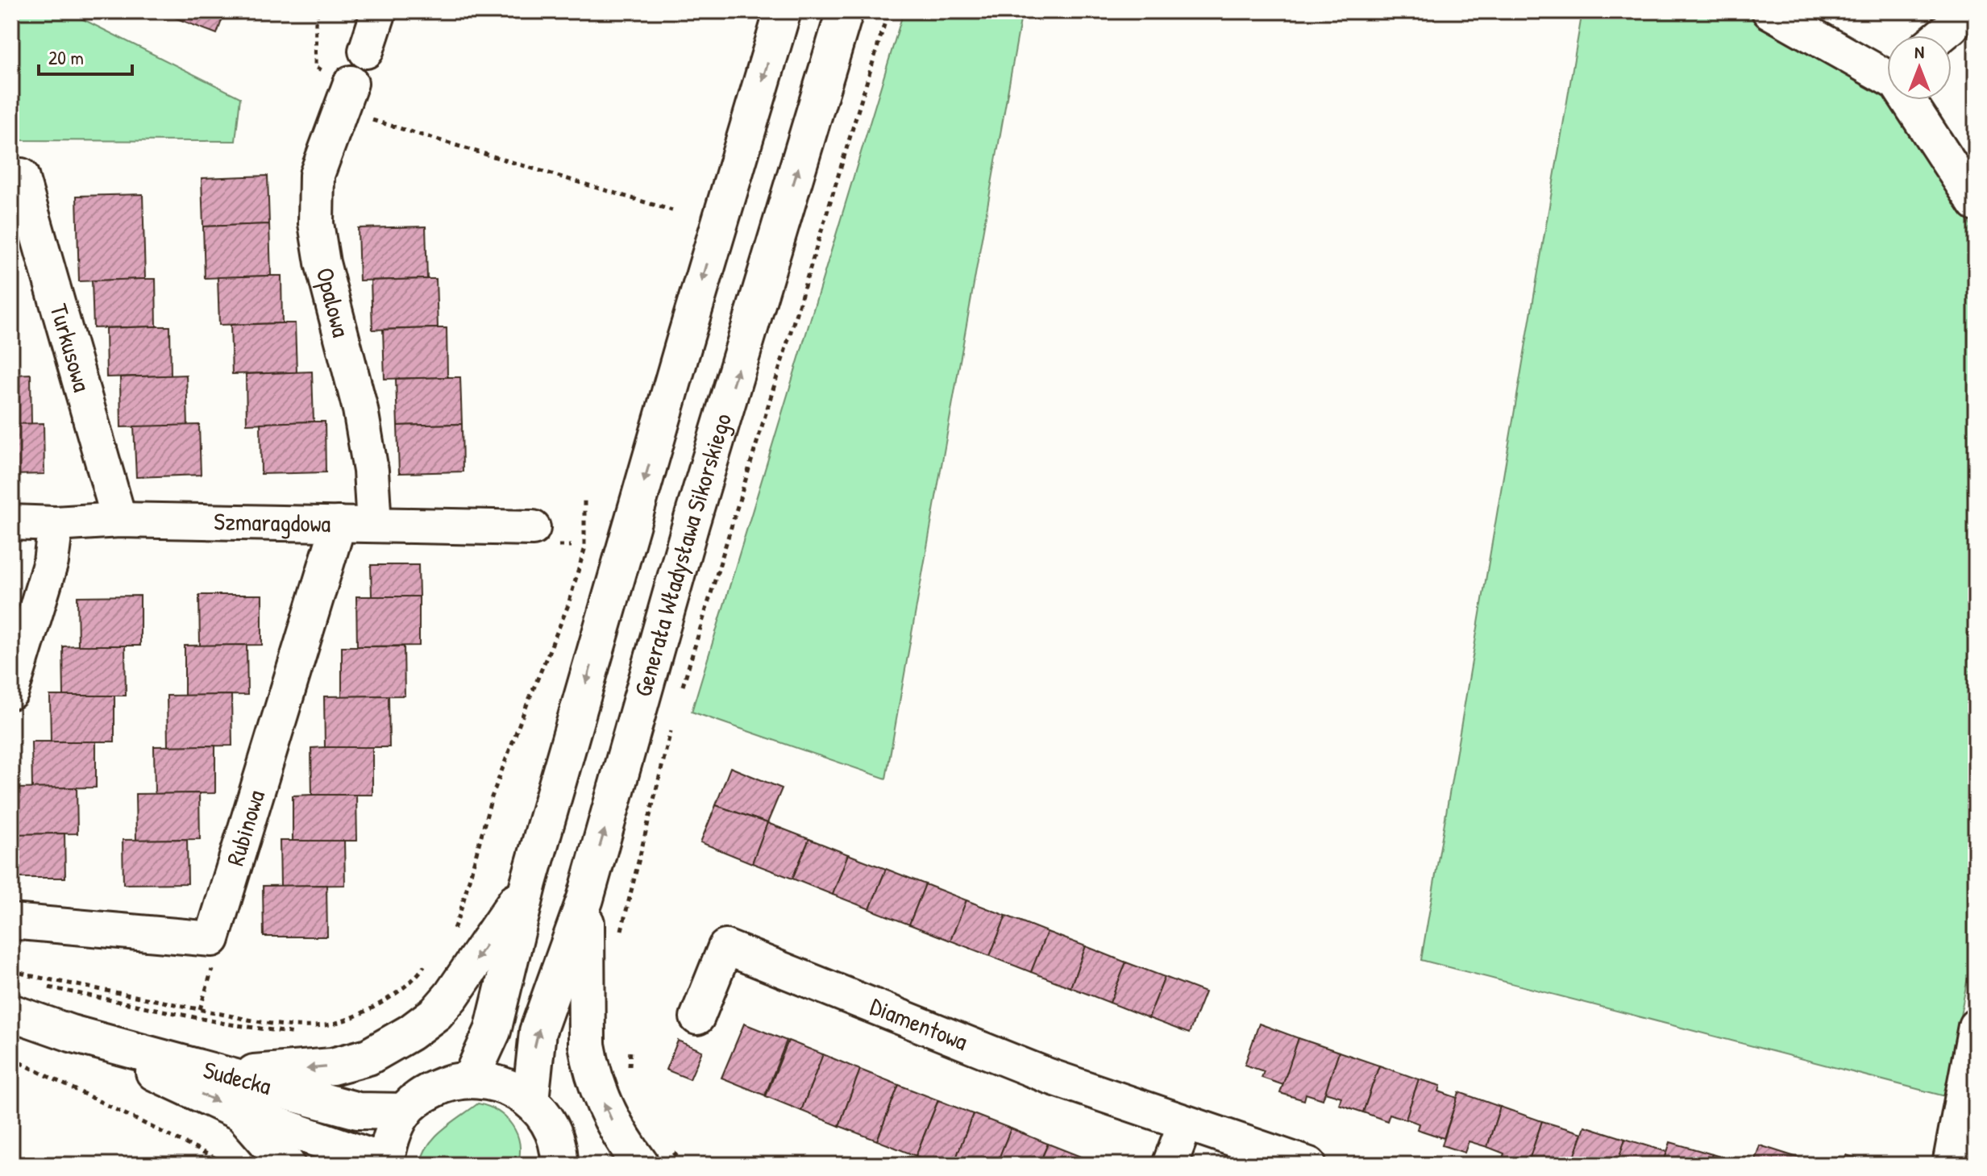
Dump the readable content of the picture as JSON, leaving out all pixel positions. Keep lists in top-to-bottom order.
{
  "streets": {
    "street": [
      "Opalowa",
      "Turkusowa",
      "Szmaragdowa",
      "Generała Władysława Sikorskiego",
      "Rubinowa",
      "Diamentowa",
      "Sudecka"
    ]
  },
  "crossings": [
    ["Opalowa", "Szmaragdowa"],
    ["Turkusowa", "Szmaragdowa"],
    ["Szmaragdowa", "Rubinowa"]
  ],
  "scale_bar": "20 m",
  "north": "top"
}
